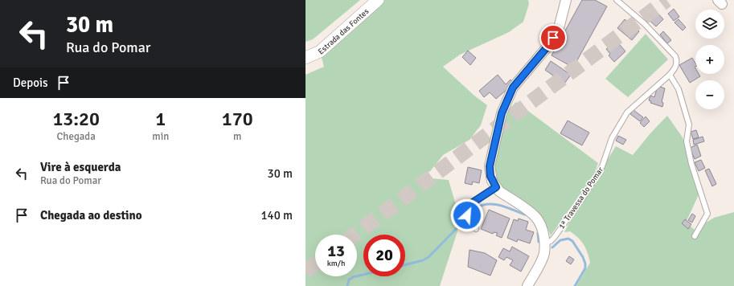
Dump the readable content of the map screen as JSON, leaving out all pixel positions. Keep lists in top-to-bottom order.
{
  "streets": {
    "street": ["Estrada das Fontes"],
    "lane": ["1ª Travessa do Pomar"]
  },
  "page": {
    "turn": ["30 m", "Rua do Pomar"],
    "map_buttons": ["+", "−"],
    "then": "Depois",
    "eta": [
      "13:20",
      "Chegada",
      "1",
      "min",
      "170",
      "m"
    ],
    "list": [
      {
        "name": "Vire à esquerda",
        "note": "Rua do Pomar",
        "value": "30 m"
      },
      {
        "name": "Chegada ao destino",
        "value": "140 m"
      }
    ],
    "speed": "13 km/h",
    "limit": "20"
  }
}
